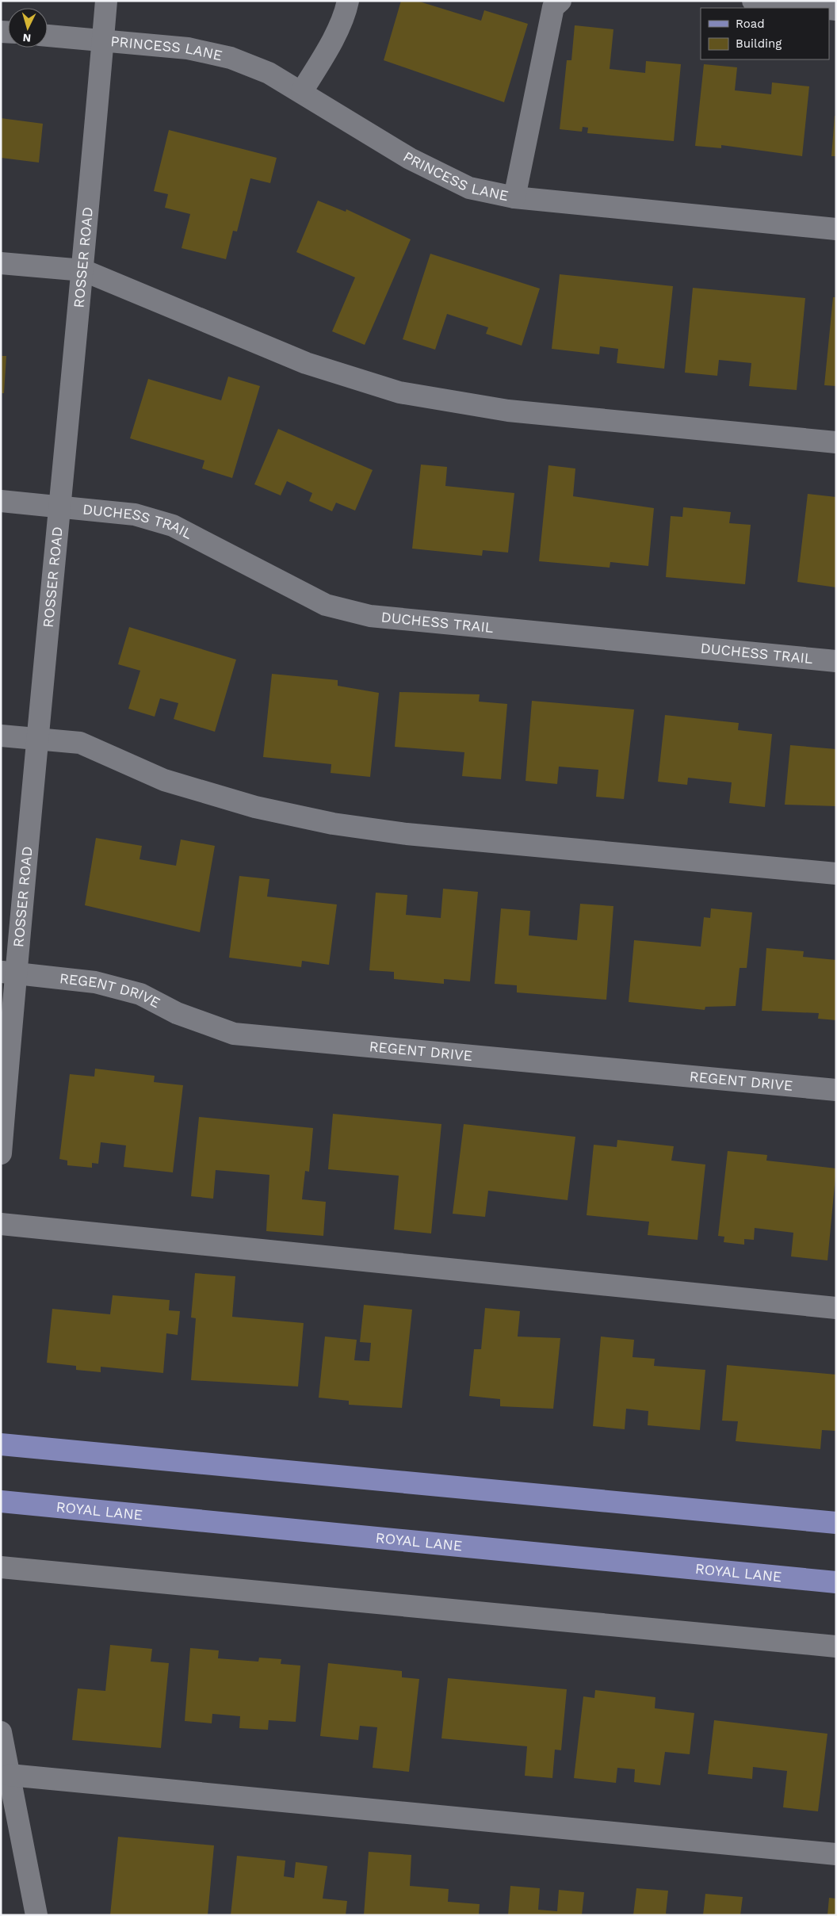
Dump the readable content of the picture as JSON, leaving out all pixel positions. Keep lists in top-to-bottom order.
{
  "streets": {
    "main road": ["ROYAL LANE"],
    "street": [
      "PRINCESS LANE",
      "ROSSER ROAD",
      "DUCHESS TRAIL",
      "REGENT DRIVE"
    ]
  },
  "crossings": [
    ["PRINCESS LANE", "ROSSER ROAD"],
    ["ROSSER ROAD", "DUCHESS TRAIL"],
    ["ROSSER ROAD", "REGENT DRIVE"]
  ],
  "legend": ["Road", "Building"],
  "north": "bottom"
}
